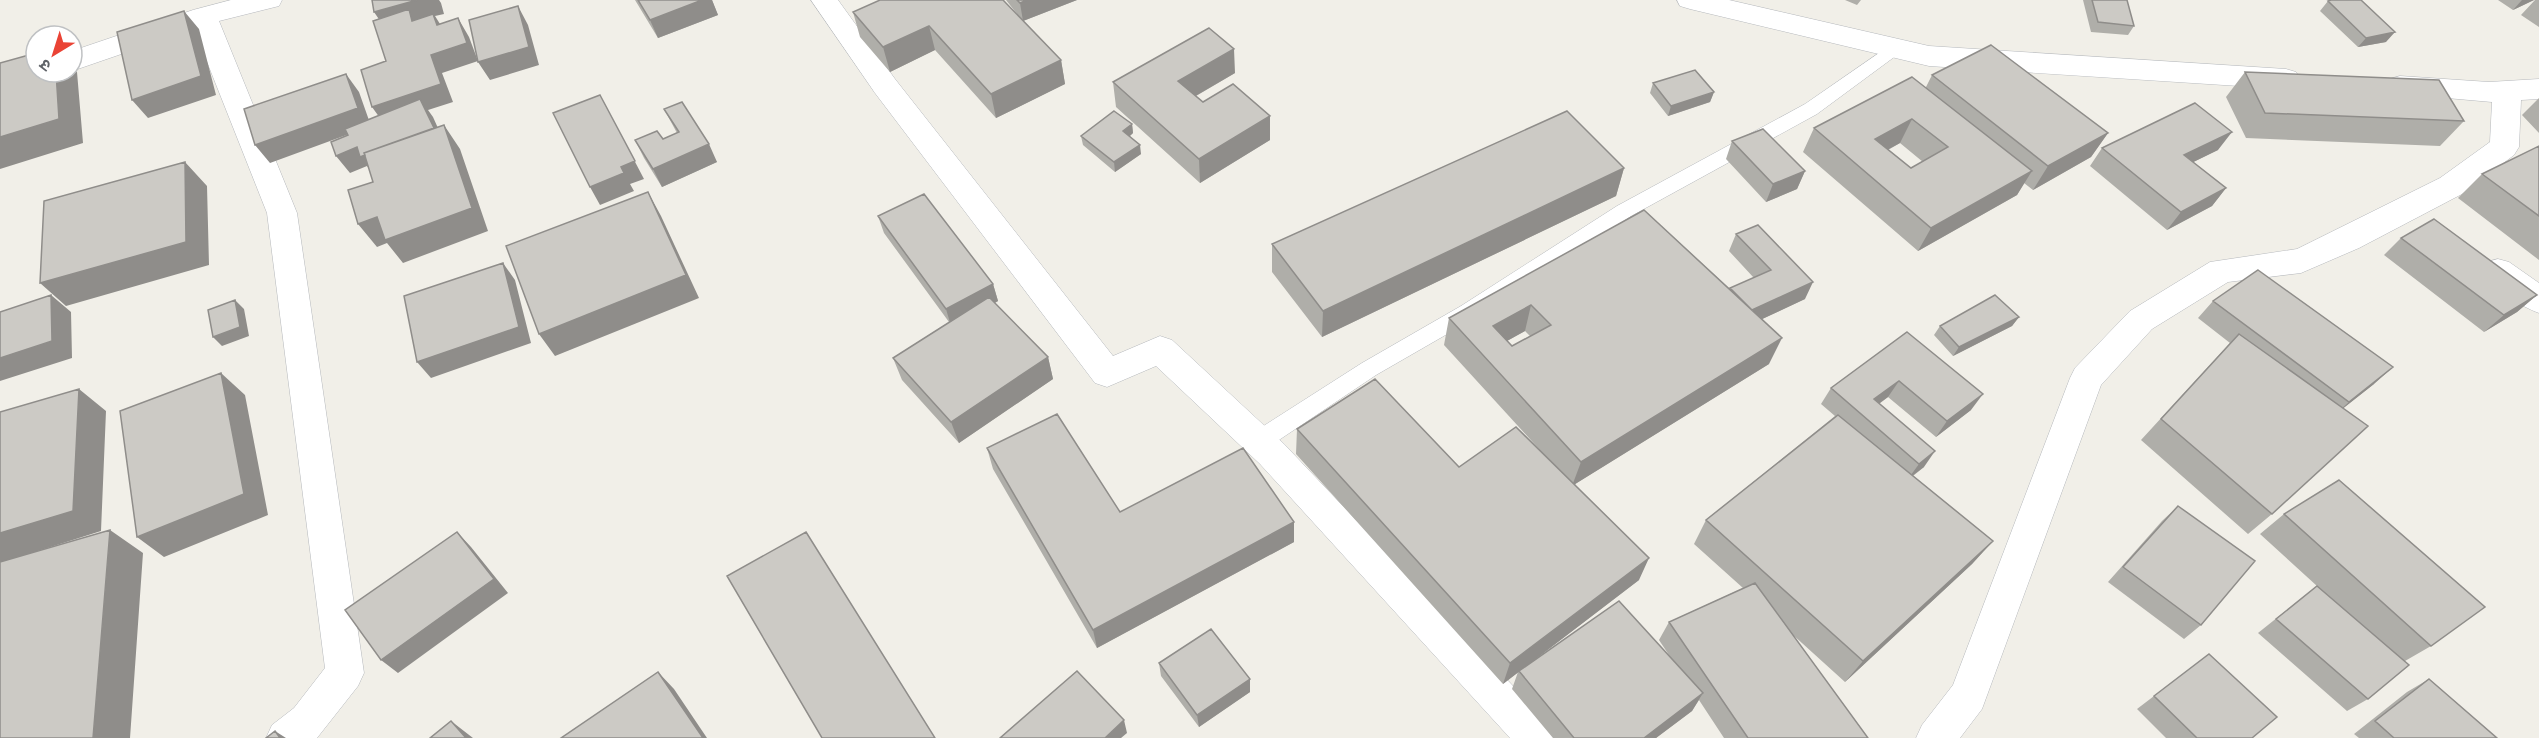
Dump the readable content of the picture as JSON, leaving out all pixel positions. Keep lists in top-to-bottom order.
{
  "north": "bottom left"
}
